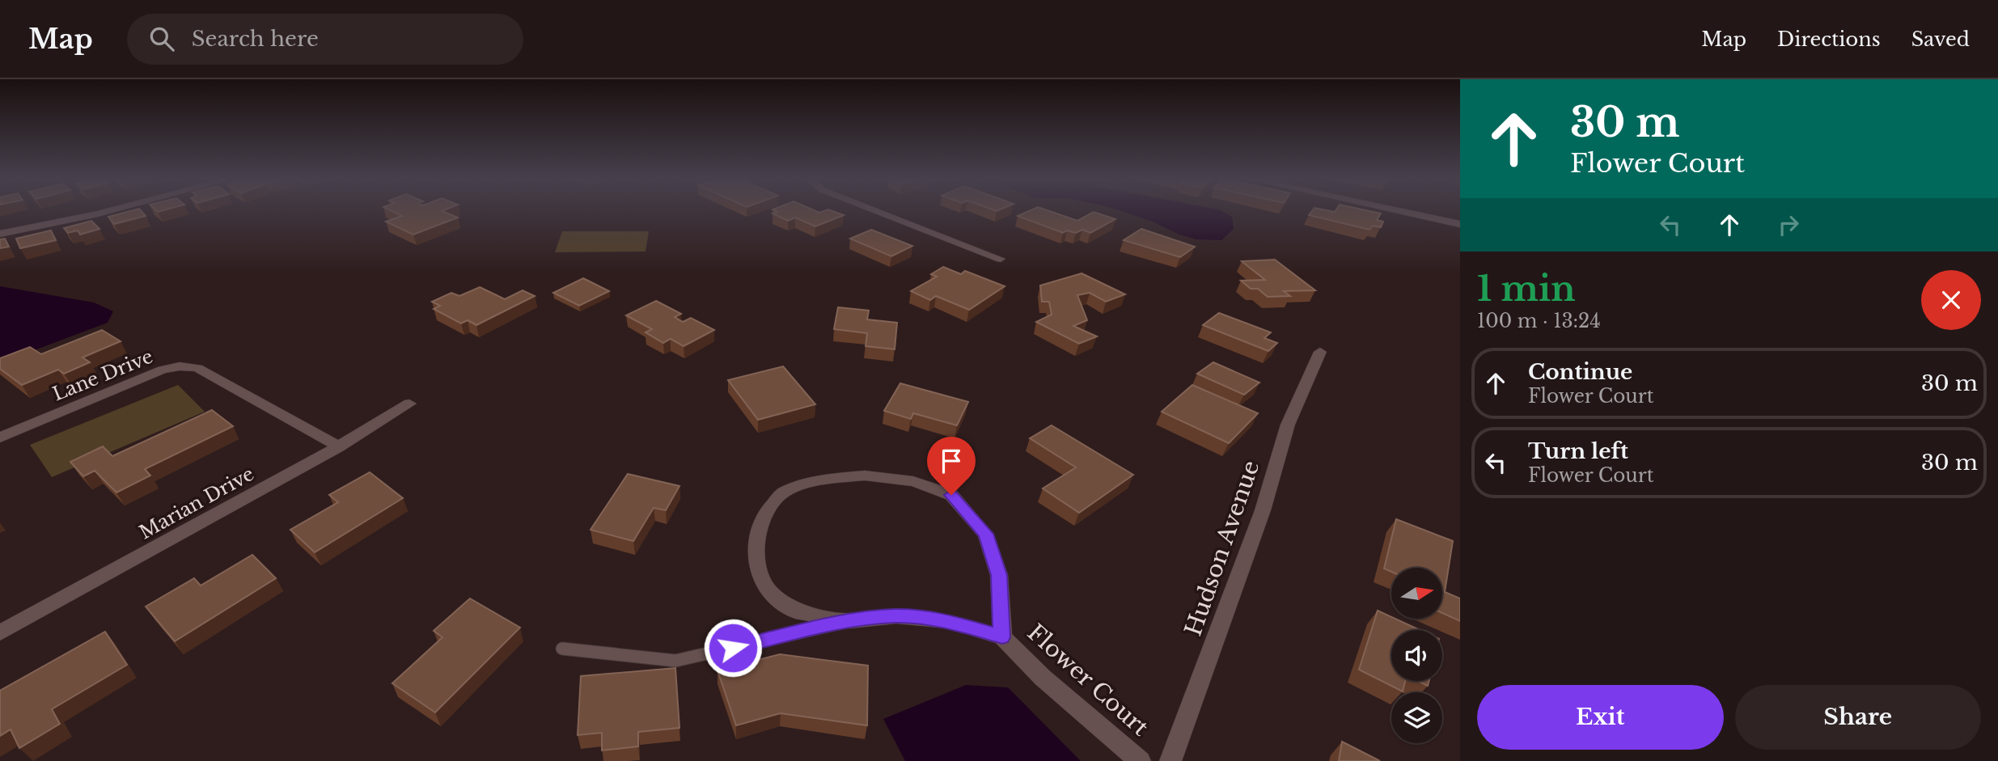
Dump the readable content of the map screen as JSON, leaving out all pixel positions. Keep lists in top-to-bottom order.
{
  "streets": {
    "street": [
      "Lane Drive",
      "Marian Drive",
      "Hudson Avenue",
      "Flower Court"
    ]
  },
  "crossings": [
    ["Lane Drive", "Marian Drive"]
  ],
  "north": "right",
  "page": {
    "header": "Map",
    "search": "Search here",
    "nav": ["Map", "Directions", "Saved"],
    "turn": ["30 m", "Flower Court"],
    "heading": ["1 min", "100 m · 13:24"],
    "list": [
      {
        "name": "Continue",
        "note": "Flower Court",
        "value": "30 m"
      },
      {
        "name": "Turn left",
        "note": "Flower Court",
        "value": "30 m"
      }
    ],
    "buttons": ["Exit", "Share"]
  }
}
